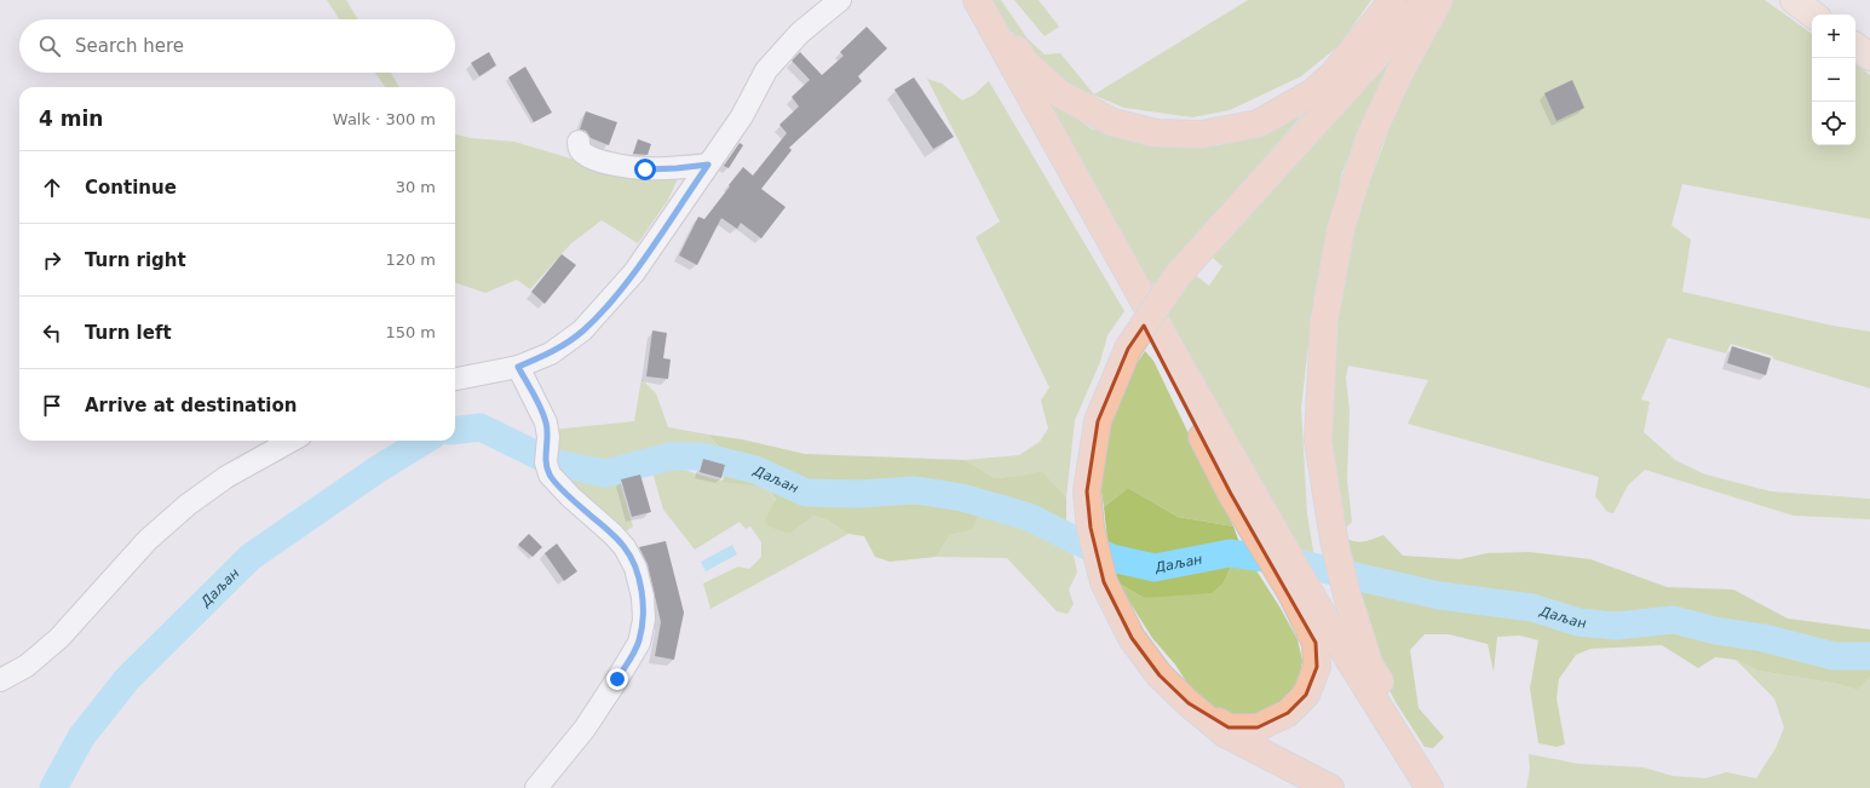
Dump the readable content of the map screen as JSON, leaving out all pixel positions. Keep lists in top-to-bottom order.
{
  "water": ["Даљан"],
  "page": {
    "map_buttons": ["+", "−"],
    "search": "Search here",
    "heading": ["4 min", "Walk · 300 m"],
    "list": [
      ["Continue", "30 m"],
      ["Turn right", "120 m"],
      ["Turn left", "150 m"],
      "Arrive at destination"
    ]
  }
}
